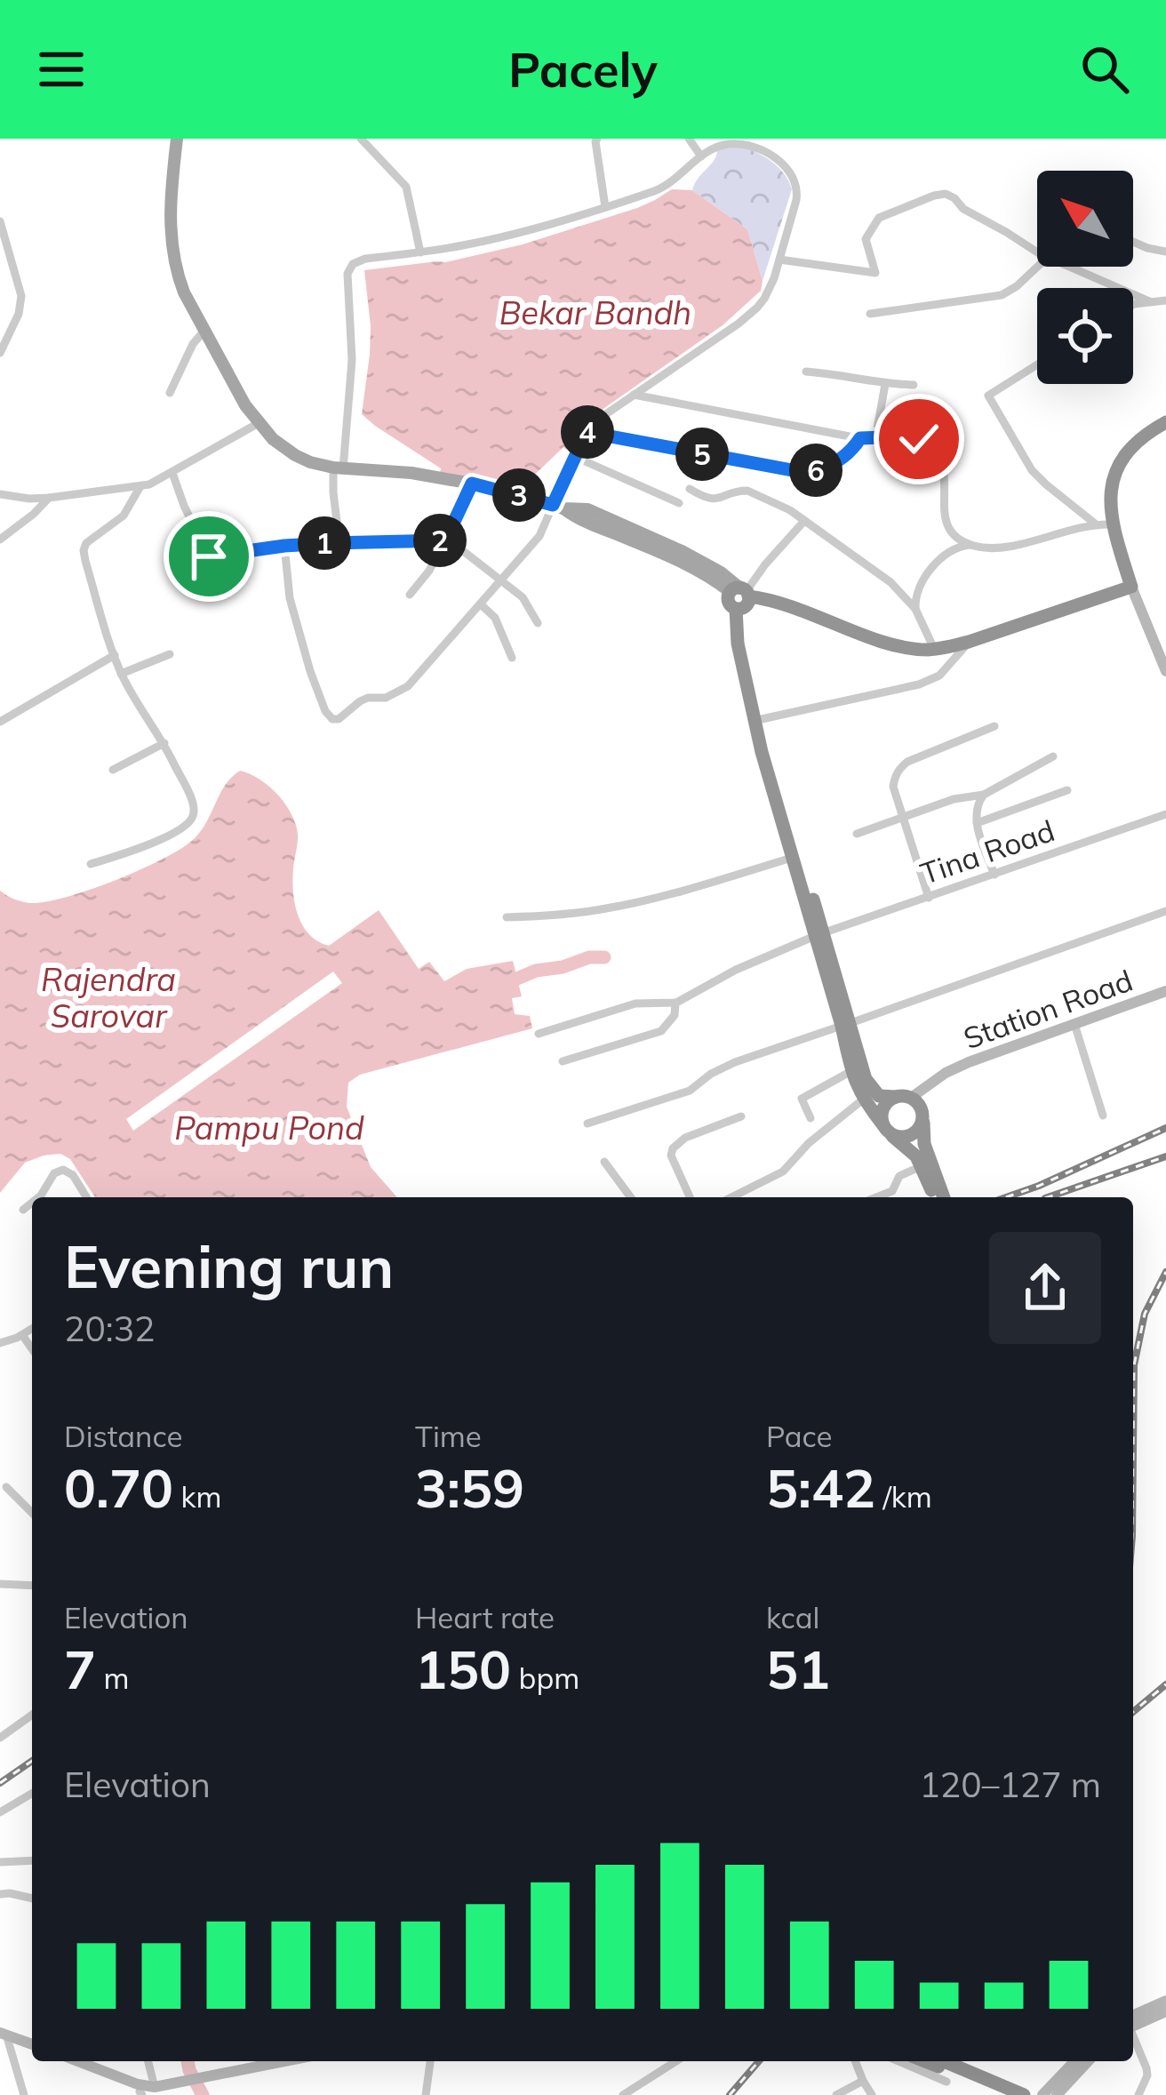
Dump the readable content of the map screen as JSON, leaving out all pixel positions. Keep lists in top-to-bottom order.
{
  "streets": {
    "main road": ["Station Road"],
    "street": ["Tina Road"]
  },
  "water": ["Bekar Bandh", "Rajendra Sarovar", "Pampu Pond"],
  "north": "top left",
  "page": {
    "header": "Pacely",
    "pins": [
      "4",
      "5",
      "6",
      "3",
      "2",
      "1"
    ],
    "heading": ["Evening run", "20:32"],
    "stats": [
      ["Distance", "0.70 km"],
      ["Time", "3:59"],
      ["Pace", "5:42 /km"],
      ["Elevation", "7 m"],
      ["Heart rate", "150 bpm"],
      ["kcal", "51"]
    ],
    "chart": ["Elevation", "120–127 m"]
  }
}
